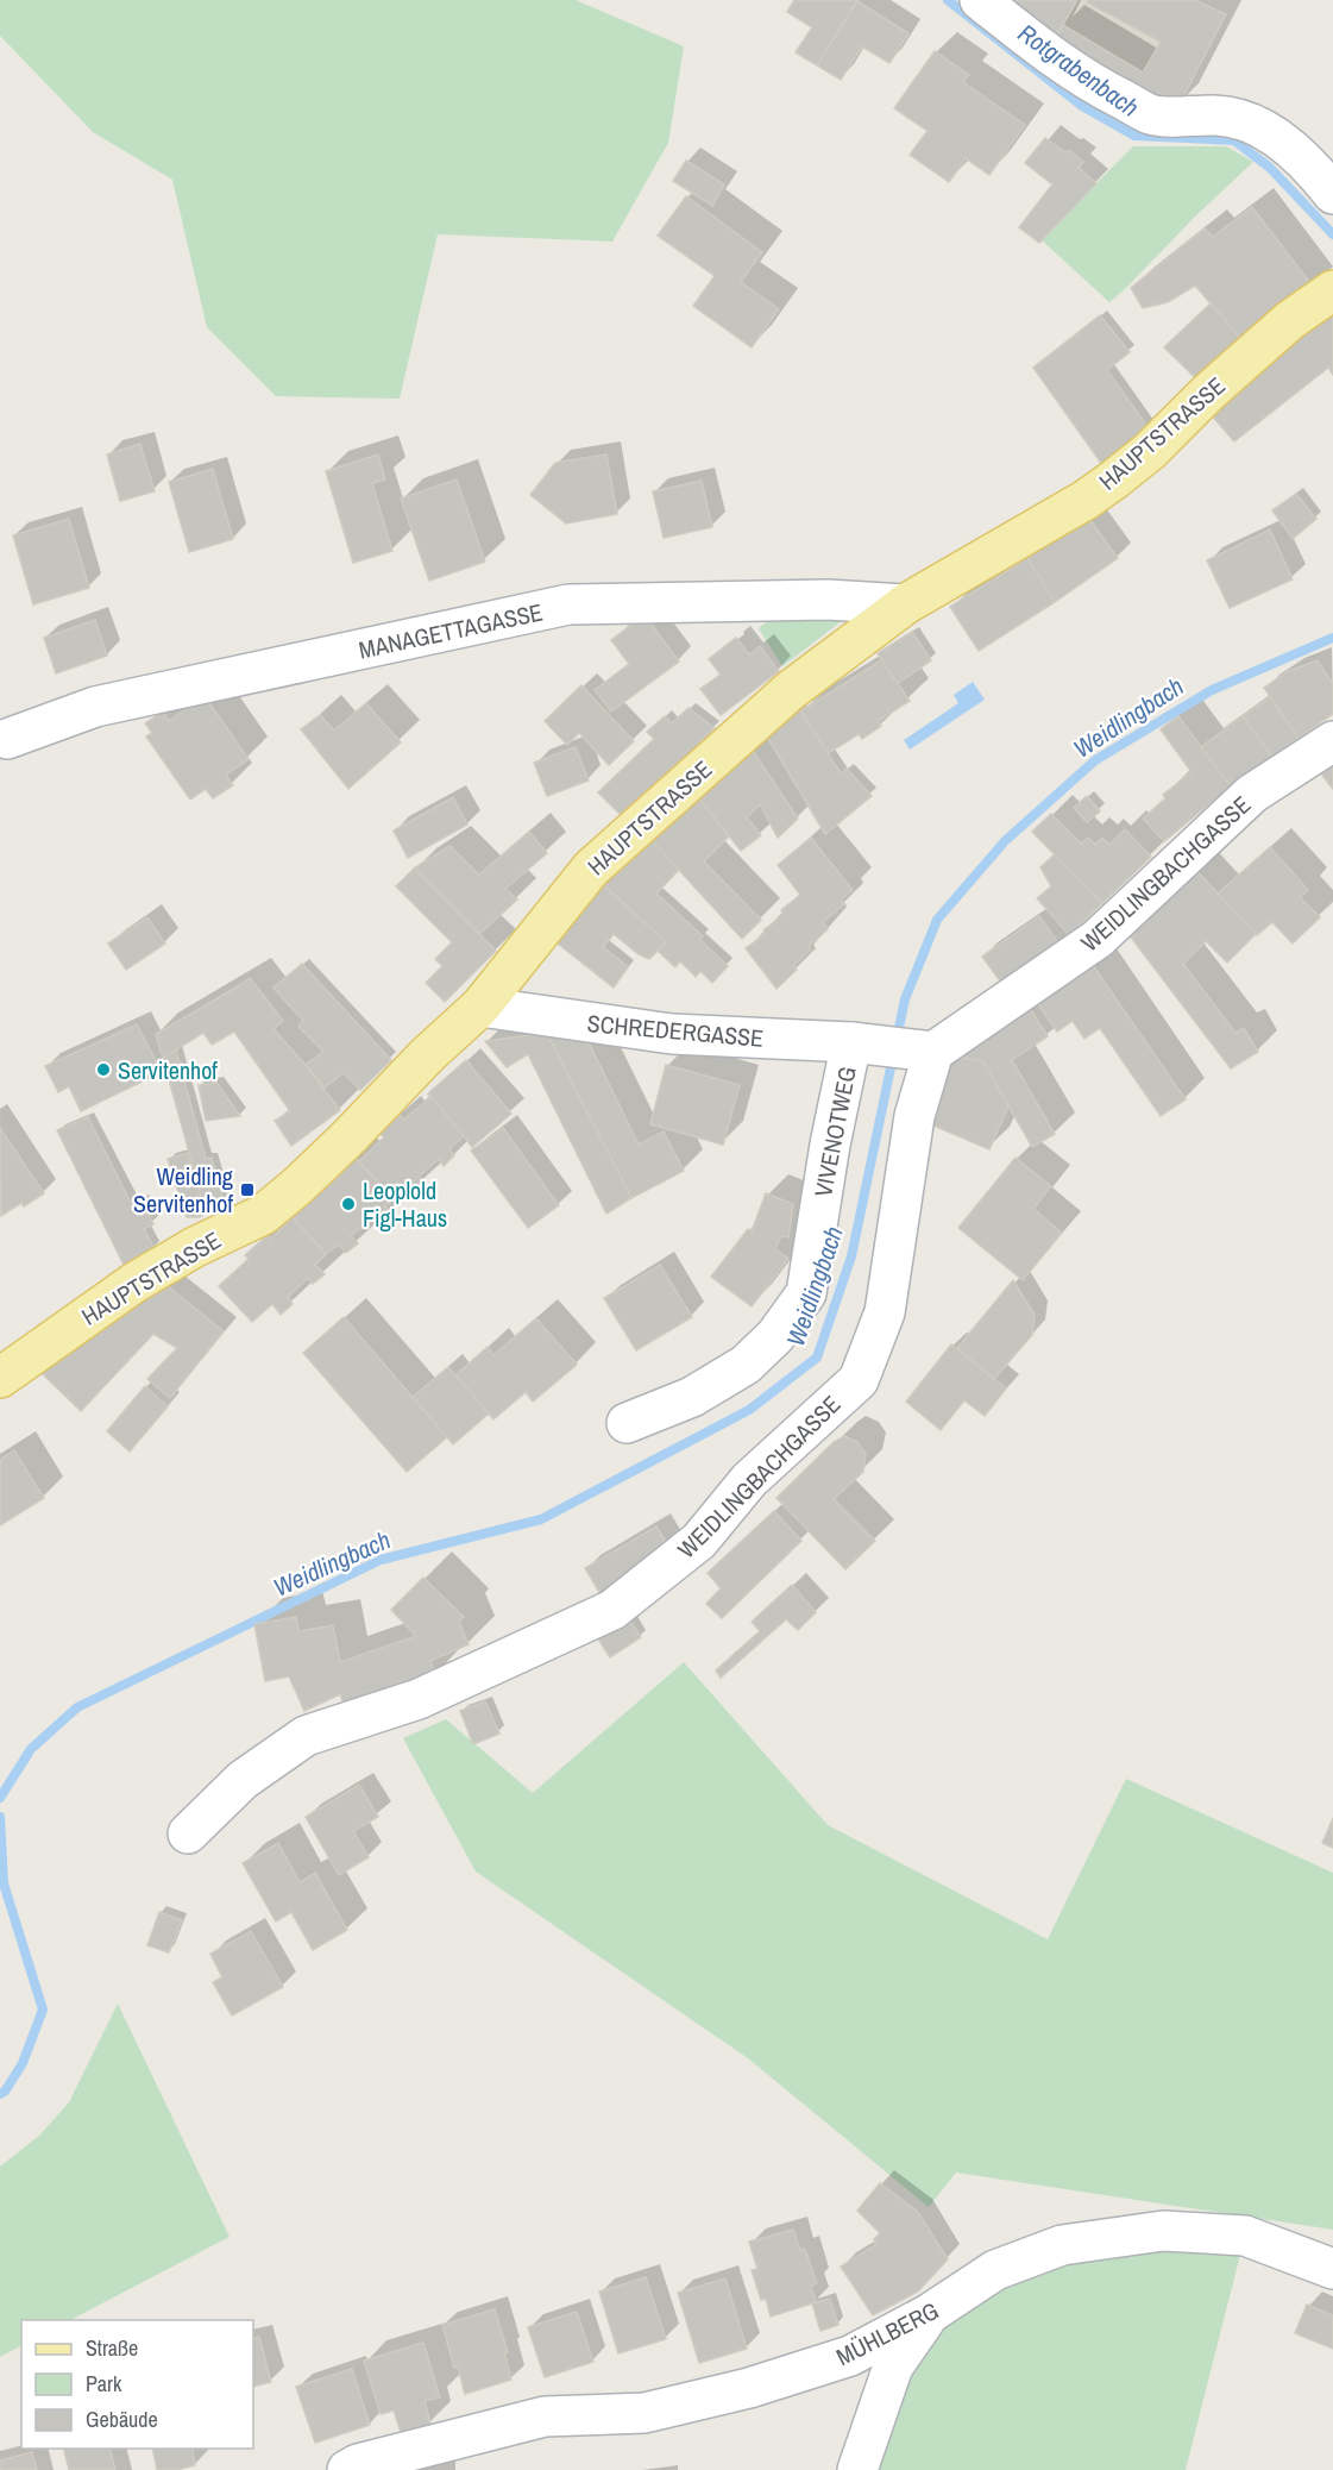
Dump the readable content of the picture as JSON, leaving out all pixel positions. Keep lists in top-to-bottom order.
{
  "streets": {
    "main road": ["HAUPTSTRASSE"],
    "street": [
      "MANAGETTAGASSE",
      "WEIDLINGBACHGASSE",
      "SCHREDERGASSE",
      "VIVENOTWEG",
      "MÜHLBERG"
    ]
  },
  "crossings": [
    ["HAUPTSTRASSE", "MANAGETTAGASSE"],
    ["HAUPTSTRASSE", "SCHREDERGASSE"],
    ["WEIDLINGBACHGASSE", "SCHREDERGASSE"],
    ["SCHREDERGASSE", "VIVENOTWEG"]
  ],
  "water": ["Rotgrabenbach", "Weidlingbach"],
  "places": {
    "other": ["Servitenhof", "Leoplold Figl-Haus"],
    "transit": ["Weidling Servitenhof"]
  },
  "legend": ["Straße", "Park", "Gebäude"]
}
